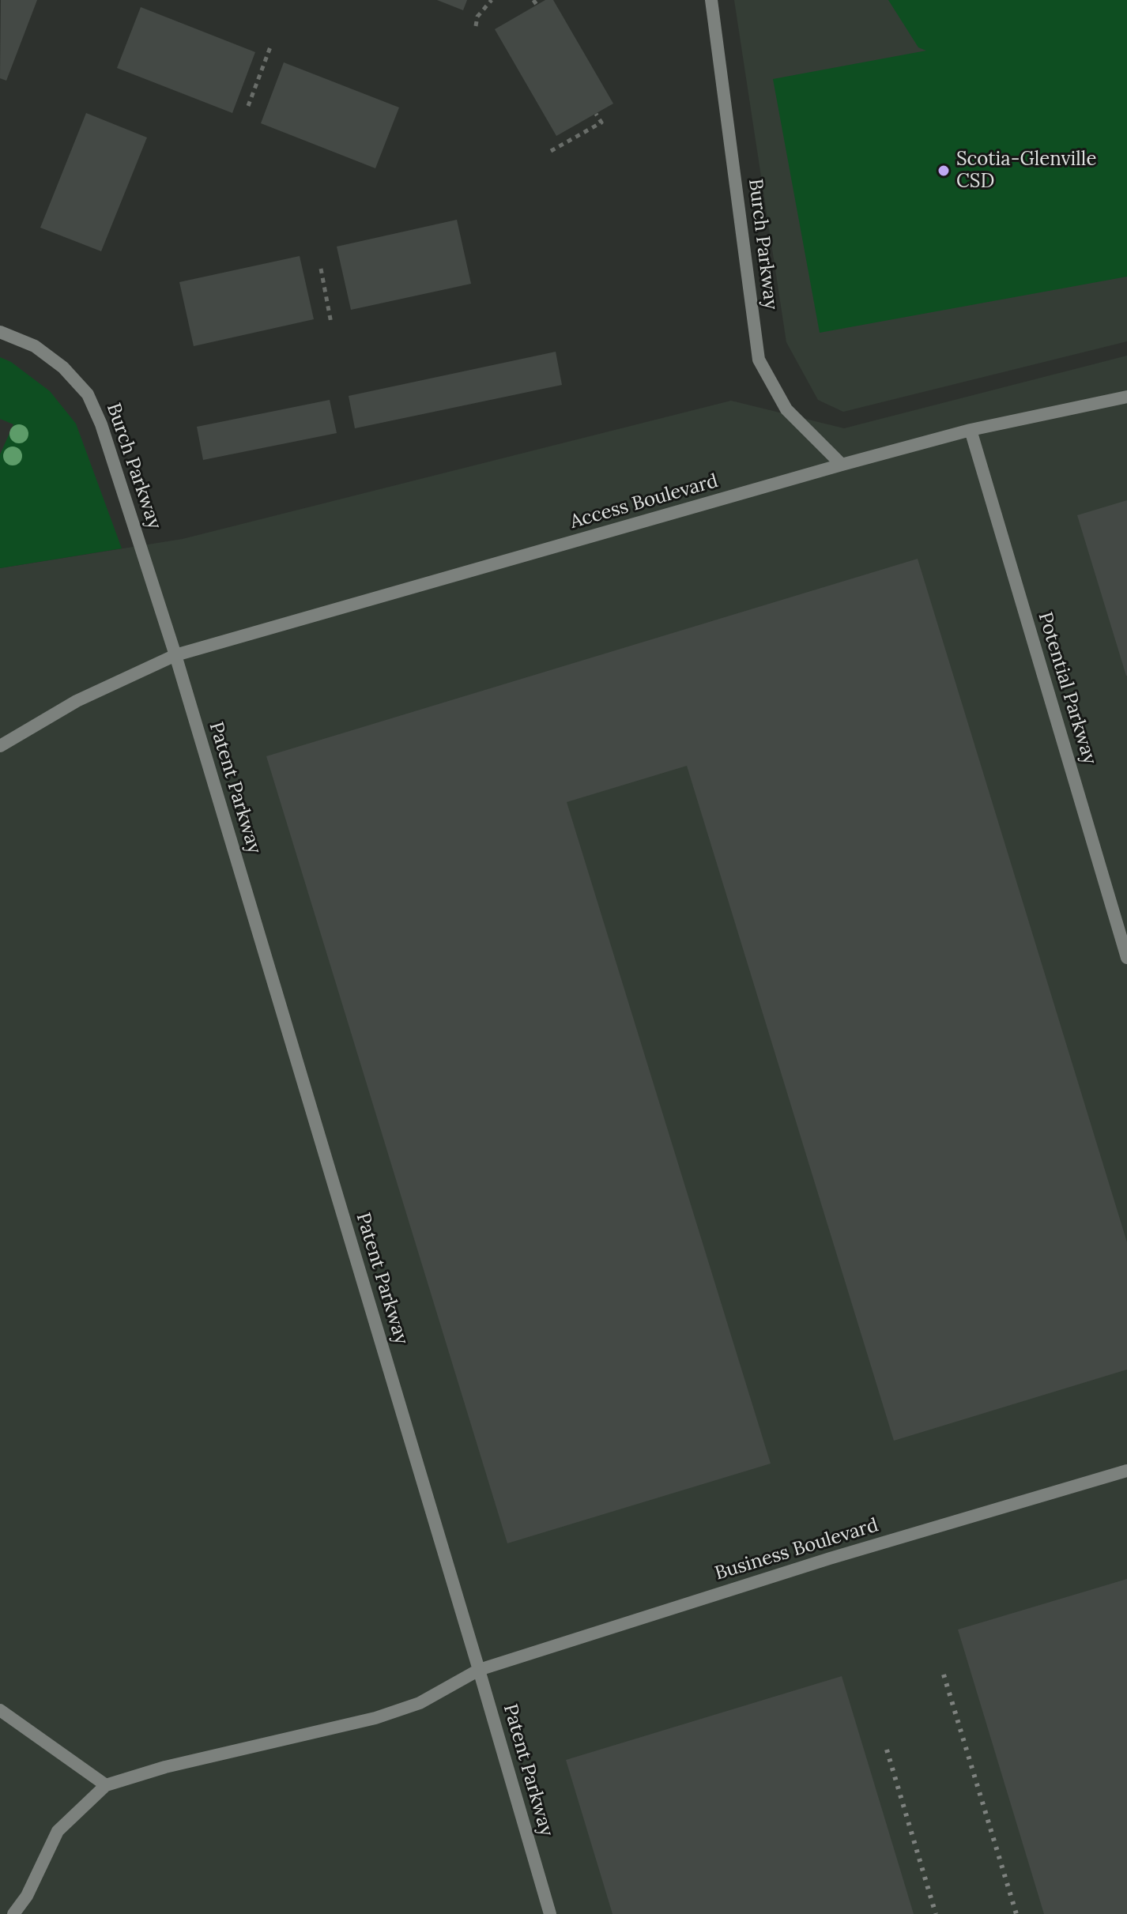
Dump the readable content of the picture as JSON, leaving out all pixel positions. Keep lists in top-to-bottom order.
{
  "streets": {
    "lane": [
      "Burch Parkway",
      "Access Boulevard",
      "Potential Parkway",
      "Patent Parkway",
      "Business Boulevard"
    ]
  },
  "crossings": [
    ["Burch Parkway", "Access Boulevard"],
    ["Burch Parkway", "Patent Parkway"],
    ["Access Boulevard", "Potential Parkway"],
    ["Access Boulevard", "Patent Parkway"],
    ["Patent Parkway", "Business Boulevard"]
  ],
  "places": ["Scotia-Glenville CSD"]
}
